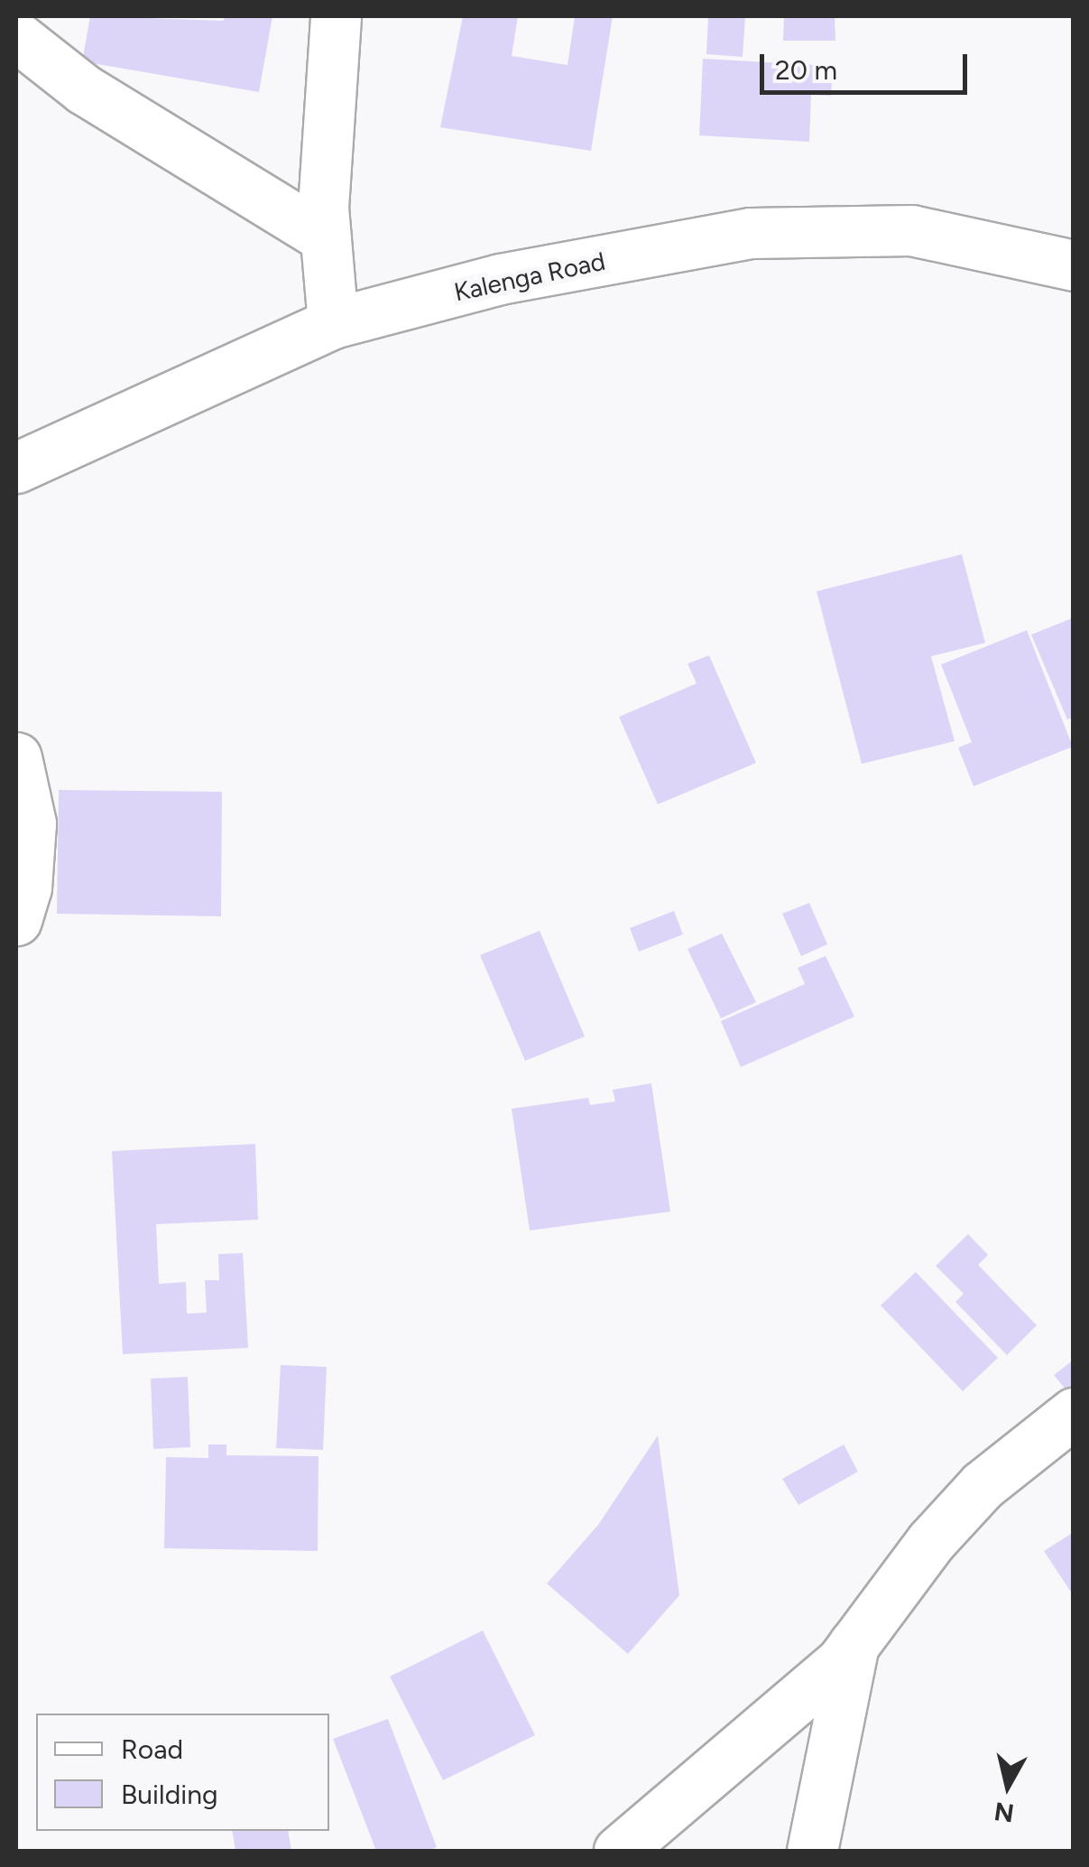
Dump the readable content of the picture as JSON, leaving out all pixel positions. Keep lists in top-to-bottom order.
{
  "streets": {
    "street": ["Kalenga Road"]
  },
  "legend": ["Road", "Building"],
  "scale_bar": "20 m",
  "north": "bottom"
}
